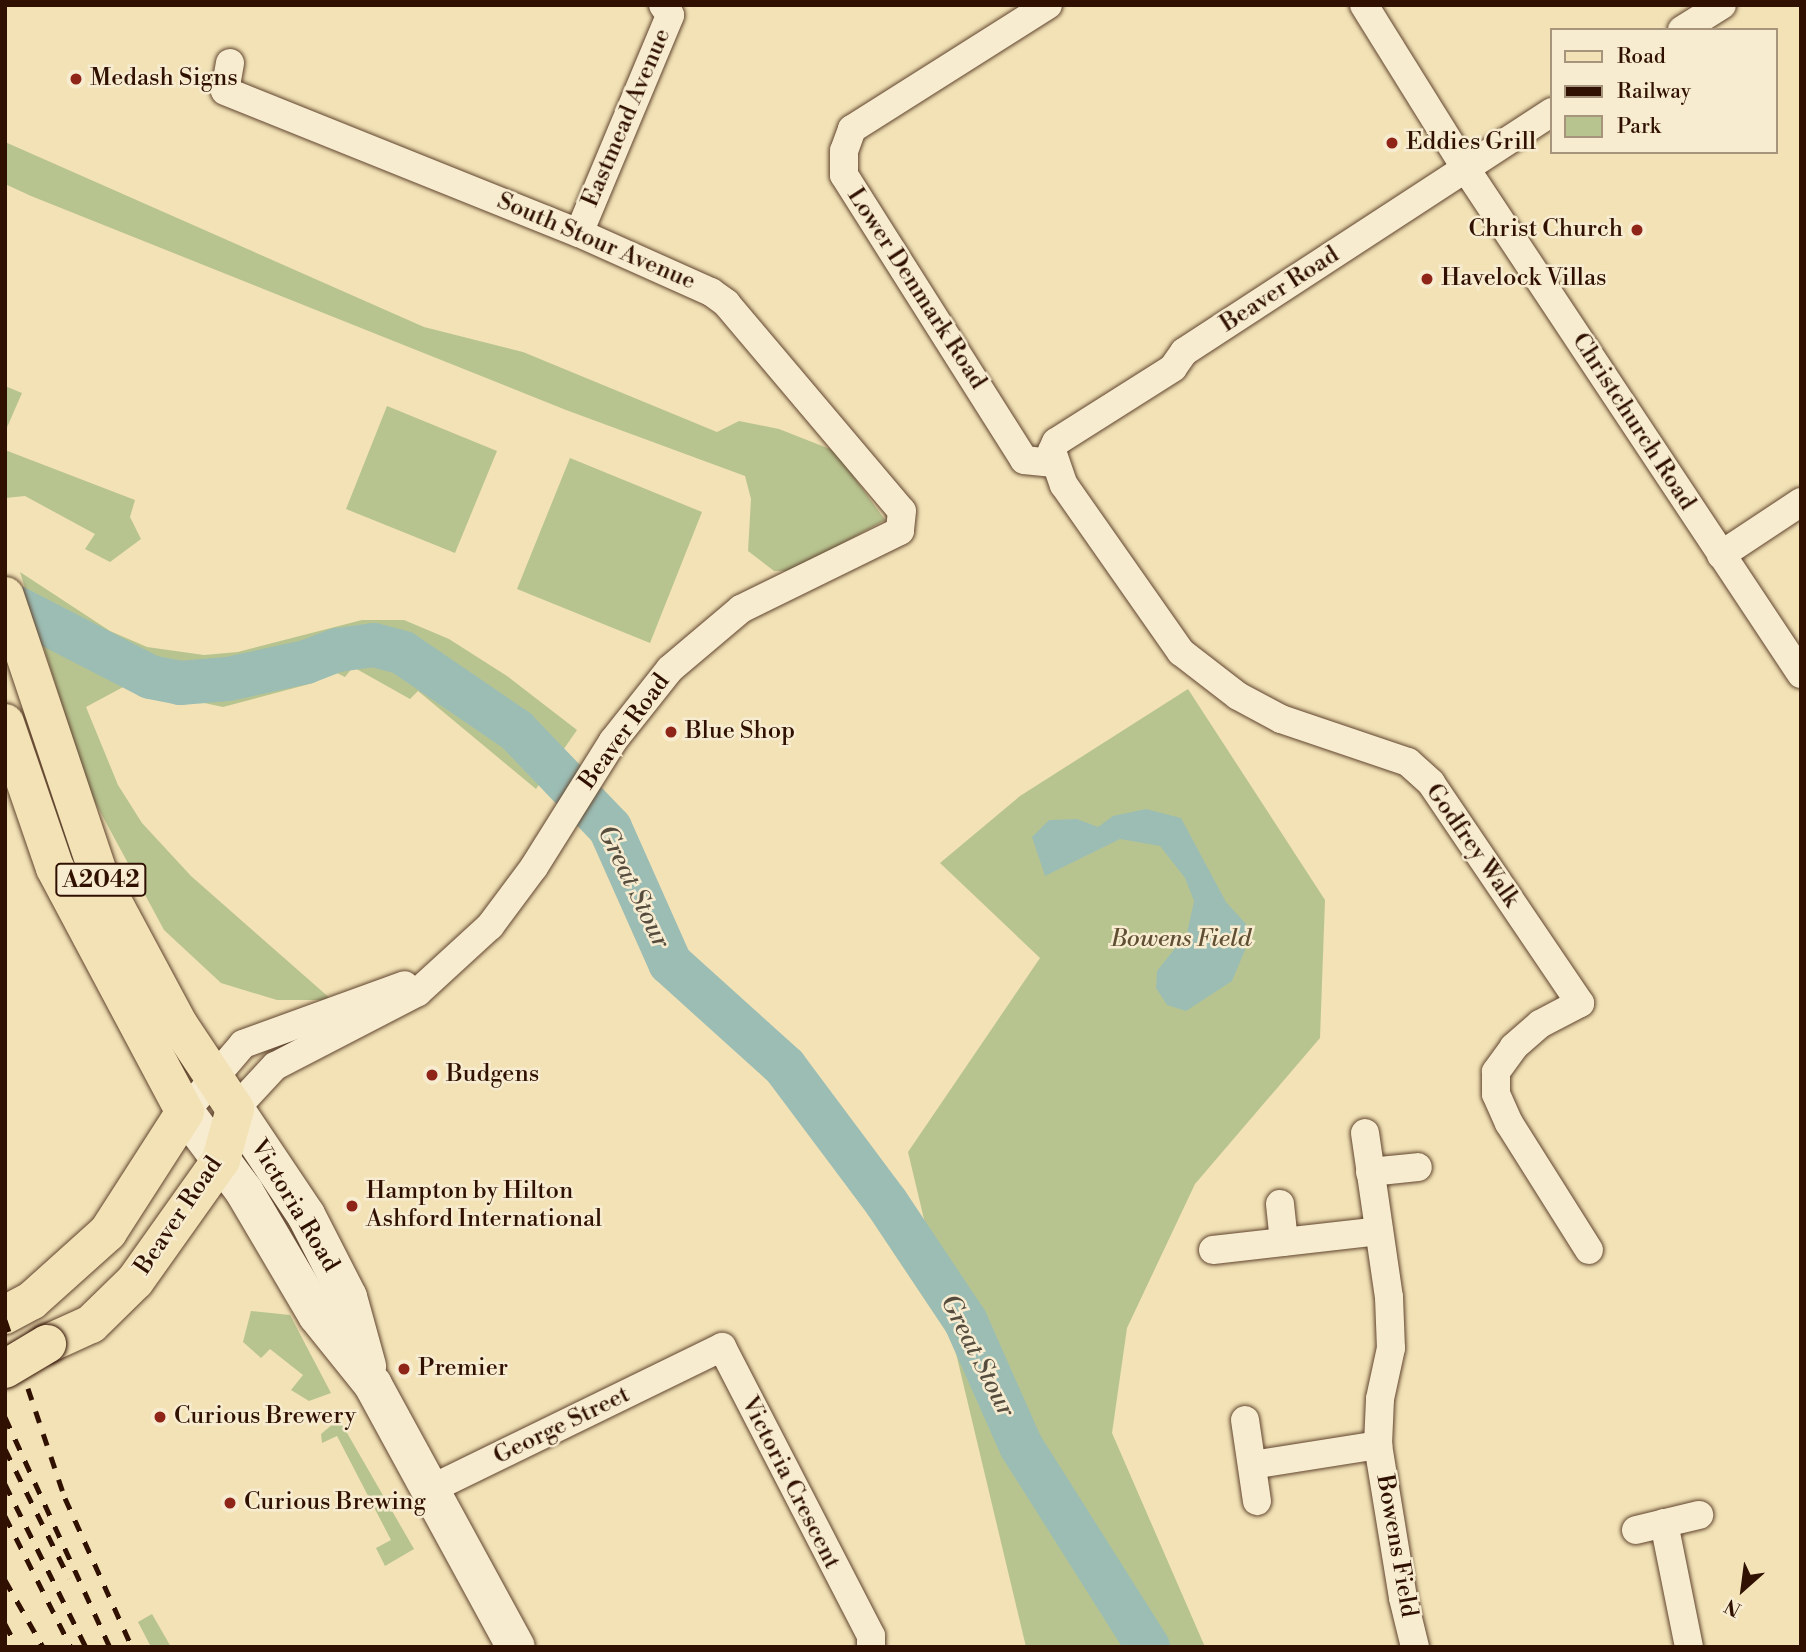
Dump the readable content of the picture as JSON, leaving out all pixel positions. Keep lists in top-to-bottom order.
{
  "streets": {
    "main road": ["Beaver Road", "A2042"],
    "street": [
      "Eastmead Avenue",
      "South Stour Avenue",
      "Lower Denmark Road",
      "Christchurch Road",
      "Godfrey Walk",
      "Victoria Road",
      "George Street",
      "Victoria Crescent",
      "Bowens Field"
    ]
  },
  "crossings": [
    ["Eastmead Avenue", "South Stour Avenue"],
    ["South Stour Avenue", "Beaver Road"],
    ["Lower Denmark Road", "Beaver Road"],
    ["Lower Denmark Road", "Godfrey Walk"],
    ["Beaver Road", "Christchurch Road"],
    ["Beaver Road", "Godfrey Walk"],
    ["Beaver Road", "A2042"],
    ["Beaver Road", "Victoria Road"],
    ["A2042", "Victoria Road"],
    ["Victoria Road", "George Street"],
    ["George Street", "Victoria Crescent"]
  ],
  "water": ["Great Stour"],
  "parks": ["Bowens Field"],
  "places": [
    "Medash Signs",
    "Eddies Grill",
    "Christ Church",
    "Havelock Villas",
    "Blue Shop",
    "Budgens",
    "Hampton by Hilton Ashford International",
    "Premier",
    "Curious Brewery",
    "Curious Brewing"
  ],
  "legend": ["Road", "Railway", "Park"],
  "north": "bottom left"
}
